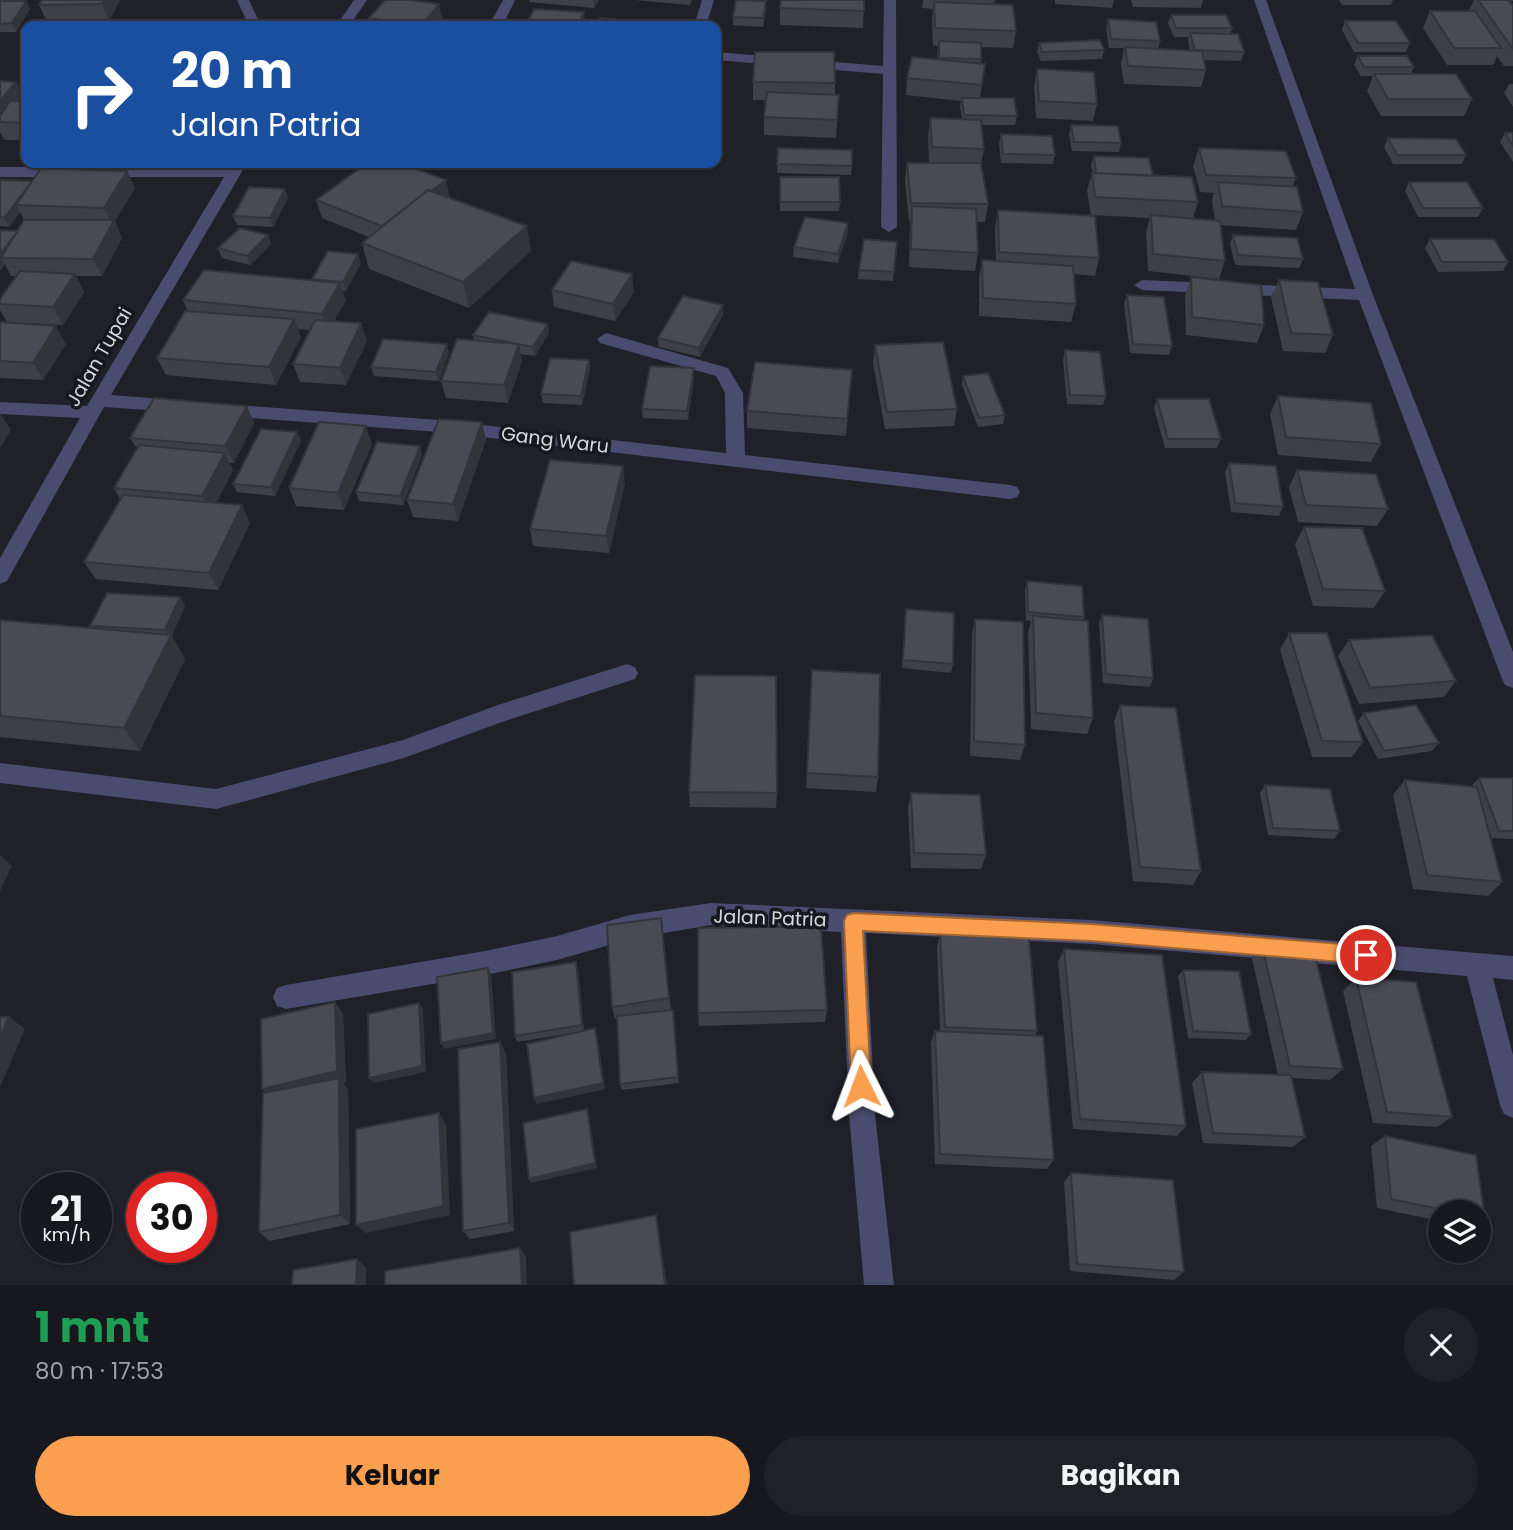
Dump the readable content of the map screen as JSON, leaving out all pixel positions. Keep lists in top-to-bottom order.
{
  "streets": {
    "street": ["Jalan Tupai", "Gang Waru", "Jalan Patria"]
  },
  "crossings": [
    ["Jalan Tupai", "Gang Waru"]
  ],
  "page": {
    "turn": ["20 m", "Jalan Patria"],
    "speed": "21 km/h",
    "limit": "30",
    "heading": ["1 mnt", "80 m · 17:53"],
    "buttons": ["Keluar", "Bagikan"]
  }
}
